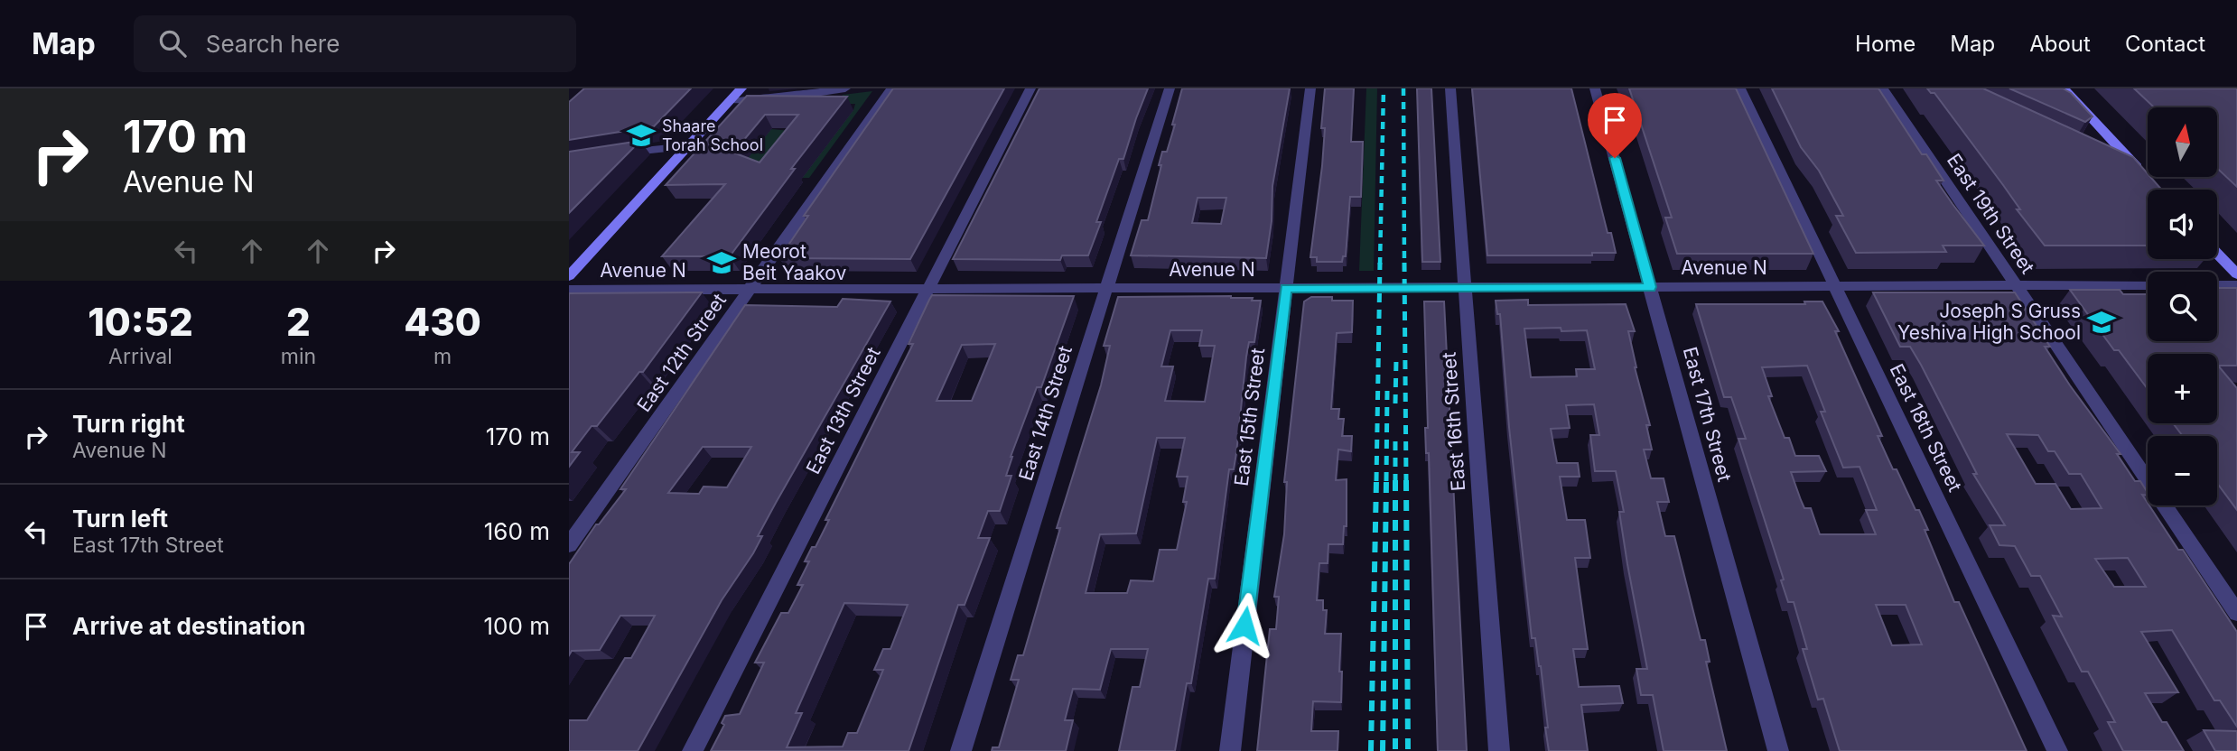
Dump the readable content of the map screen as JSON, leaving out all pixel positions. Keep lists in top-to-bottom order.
{
  "streets": {
    "street": [
      "East 19th Street",
      "Avenue N",
      "East 12th Street",
      "East 13th Street",
      "East 14th Street",
      "East 17th Street",
      "East 15th Street",
      "East 16th Street",
      "East 18th Street"
    ]
  },
  "crossings": [
    ["East 19th Street", "Avenue N"],
    ["Avenue N", "East 12th Street"],
    ["Avenue N", "East 13th Street"],
    ["Avenue N", "East 14th Street"],
    ["Avenue N", "East 17th Street"],
    ["Avenue N", "East 15th Street"],
    ["Avenue N", "East 16th Street"],
    ["Avenue N", "East 18th Street"]
  ],
  "places": {
    "school or university": ["Shaare Torah School", "Meorot Beit Yaakov", "Joseph S Gruss Yeshiva High School"]
  },
  "north": "top",
  "page": {
    "header": "Map",
    "search": "Search here",
    "nav": [
      "Home",
      "Map",
      "About",
      "Contact"
    ],
    "turn": ["170 m", "Avenue N"],
    "map_buttons": ["+", "−"],
    "eta": [
      "10:52",
      "Arrival",
      "2",
      "min",
      "430",
      "m"
    ],
    "list": [
      {
        "name": "Turn right",
        "note": "Avenue N",
        "value": "170 m"
      },
      {
        "name": "Turn left",
        "note": "East 17th Street",
        "value": "160 m"
      },
      {
        "name": "Arrive at destination",
        "value": "100 m"
      }
    ]
  }
}
